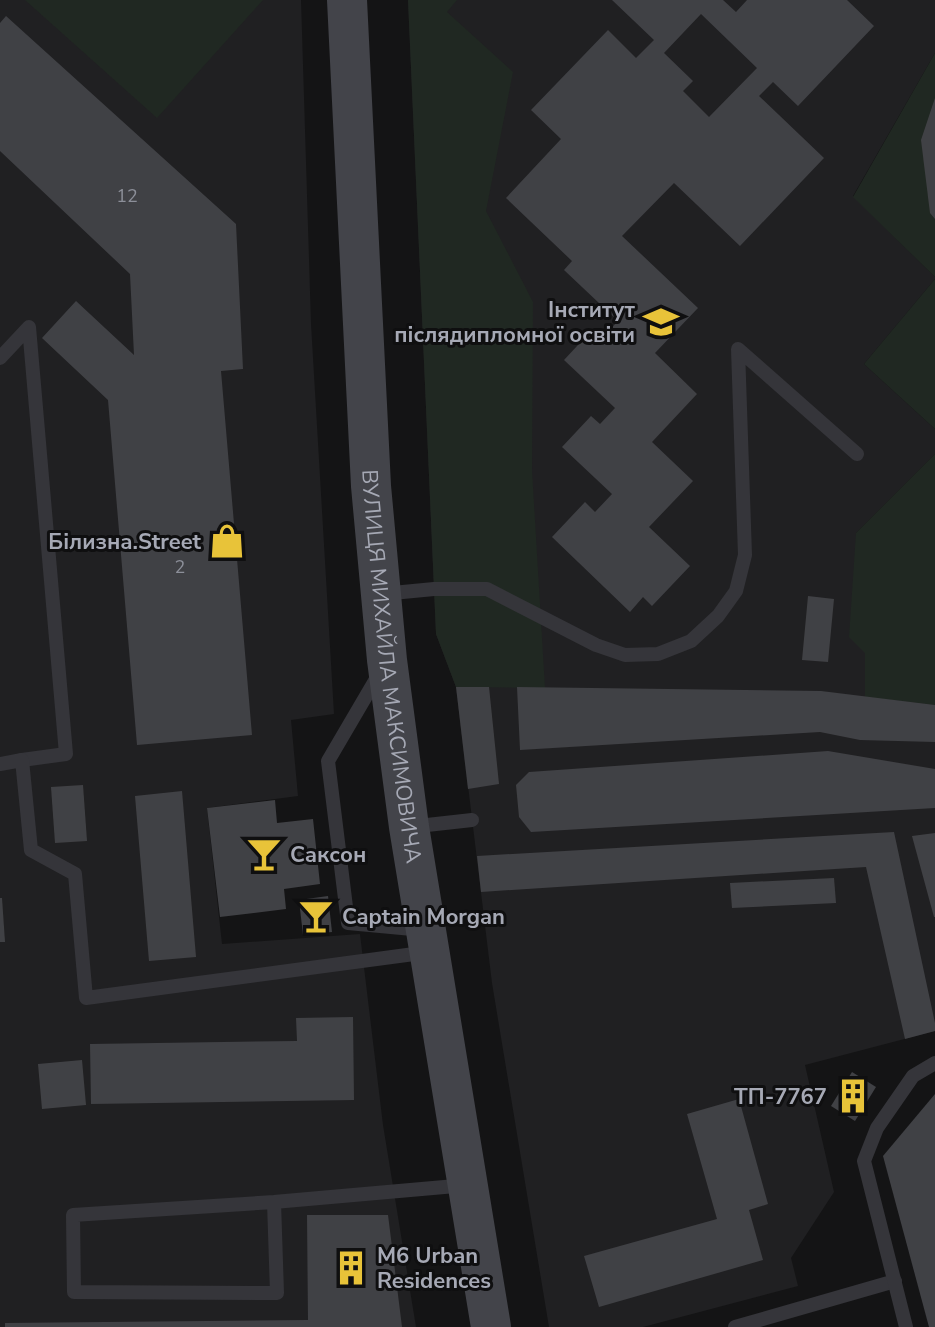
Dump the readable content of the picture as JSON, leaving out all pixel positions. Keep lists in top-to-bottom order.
{
  "streets": {
    "main road": ["ВУЛИЦЯ МИХАЙЛА МАКСИМОВИЧА"]
  },
  "places": {
    "school or university": ["Інститут післядипломної освіти"],
    "shop": ["Білизна.Street"],
    "bar": ["Саксон", "Captain Morgan"],
    "building": ["ТП-7767", "M6 Urban Residences"]
  },
  "house_numbers": ["12", "2"]
}
